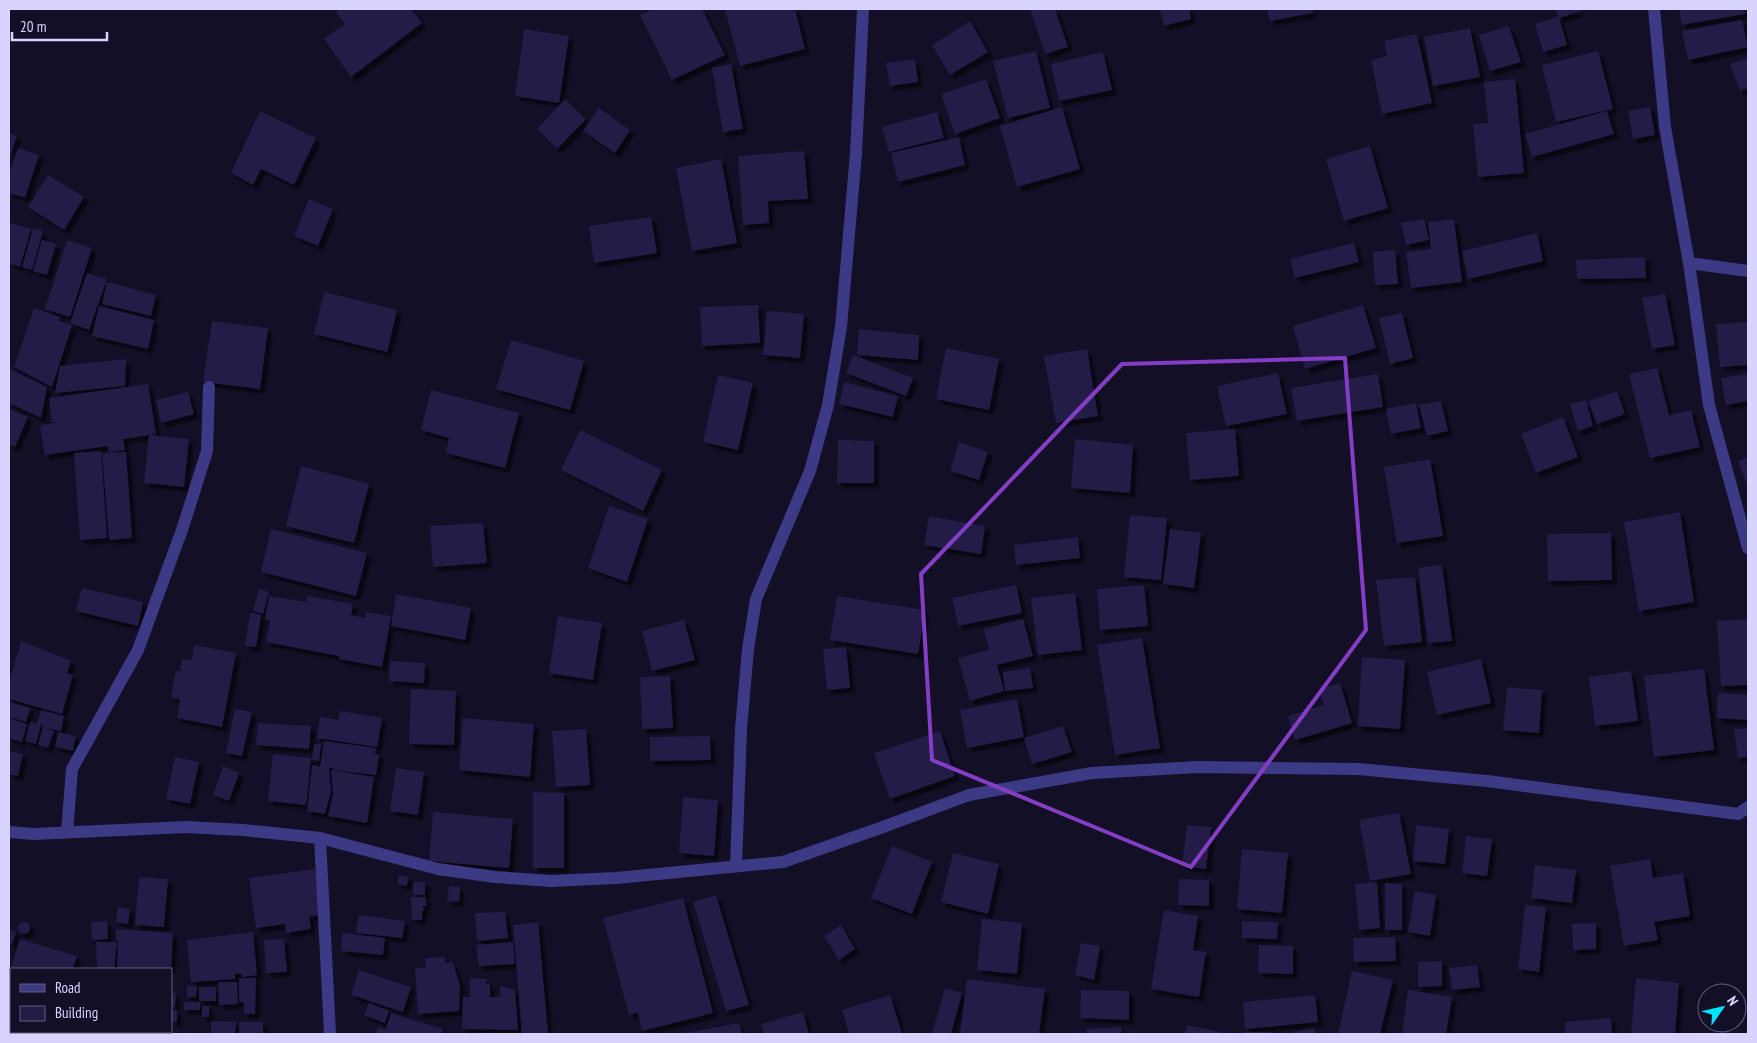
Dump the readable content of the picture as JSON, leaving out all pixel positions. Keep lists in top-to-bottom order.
{
  "legend": ["Road", "Building"],
  "scale_bar": "20 m",
  "north": "top right"
}
